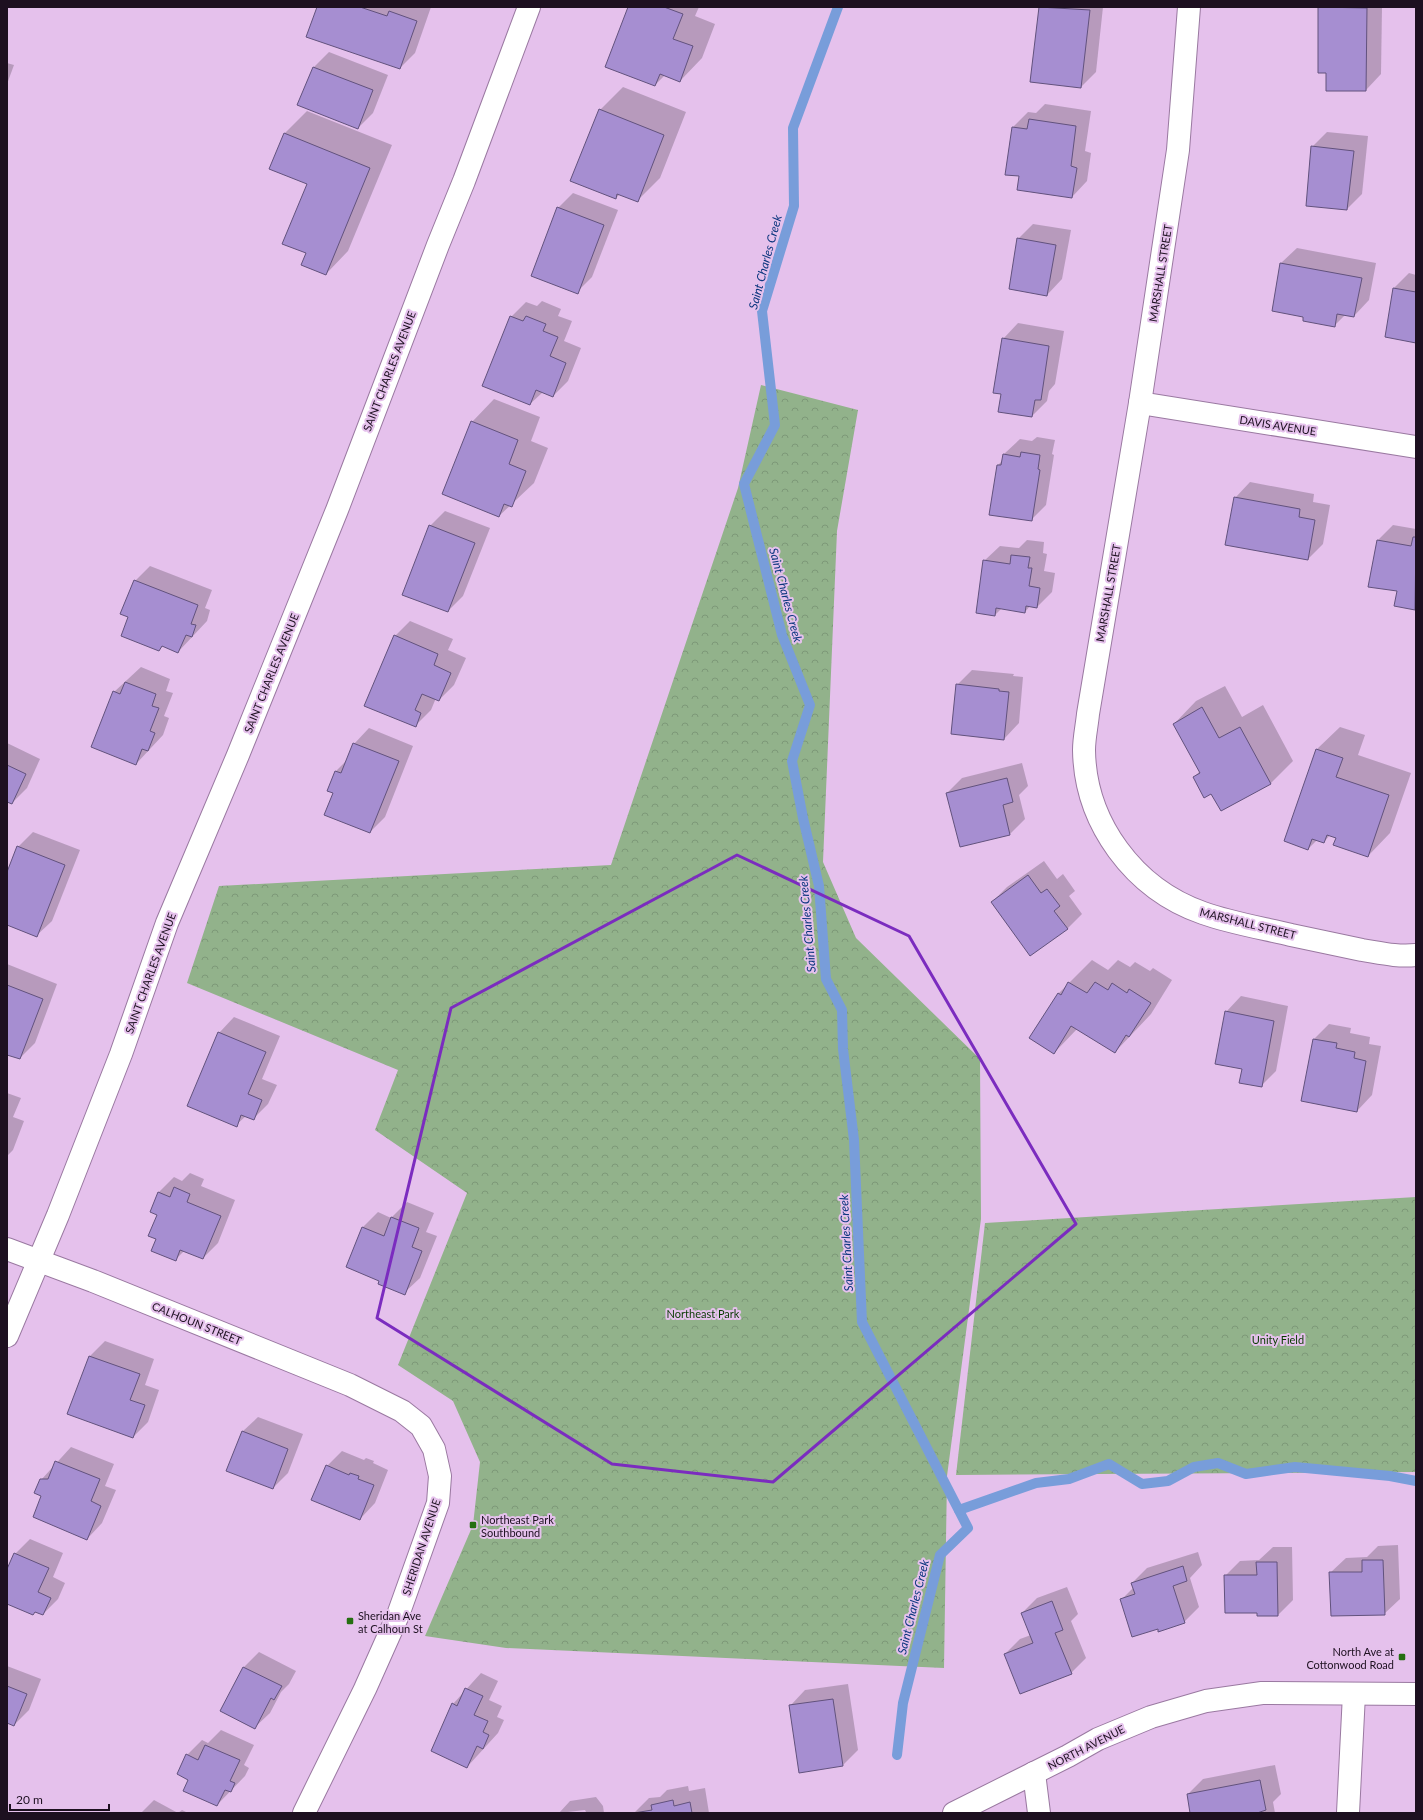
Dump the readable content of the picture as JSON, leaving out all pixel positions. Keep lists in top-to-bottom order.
{
  "streets": {
    "street": [
      "MARSHALL STREET",
      "SAINT CHARLES AVENUE",
      "DAVIS AVENUE",
      "CALHOUN STREET",
      "SHERIDAN AVENUE",
      "NORTH AVENUE"
    ]
  },
  "crossings": [
    ["MARSHALL STREET", "DAVIS AVENUE"],
    ["SAINT CHARLES AVENUE", "CALHOUN STREET"],
    ["CALHOUN STREET", "SHERIDAN AVENUE"]
  ],
  "water": ["Saint Charles Creek"],
  "parks": ["Northeast Park", "Unity Field"],
  "places": {
    "transit": ["Northeast Park Southbound", "Sheridan Ave at Calhoun St", "North Ave at Cottonwood Road"]
  },
  "scale_bar": "20 m"
}
